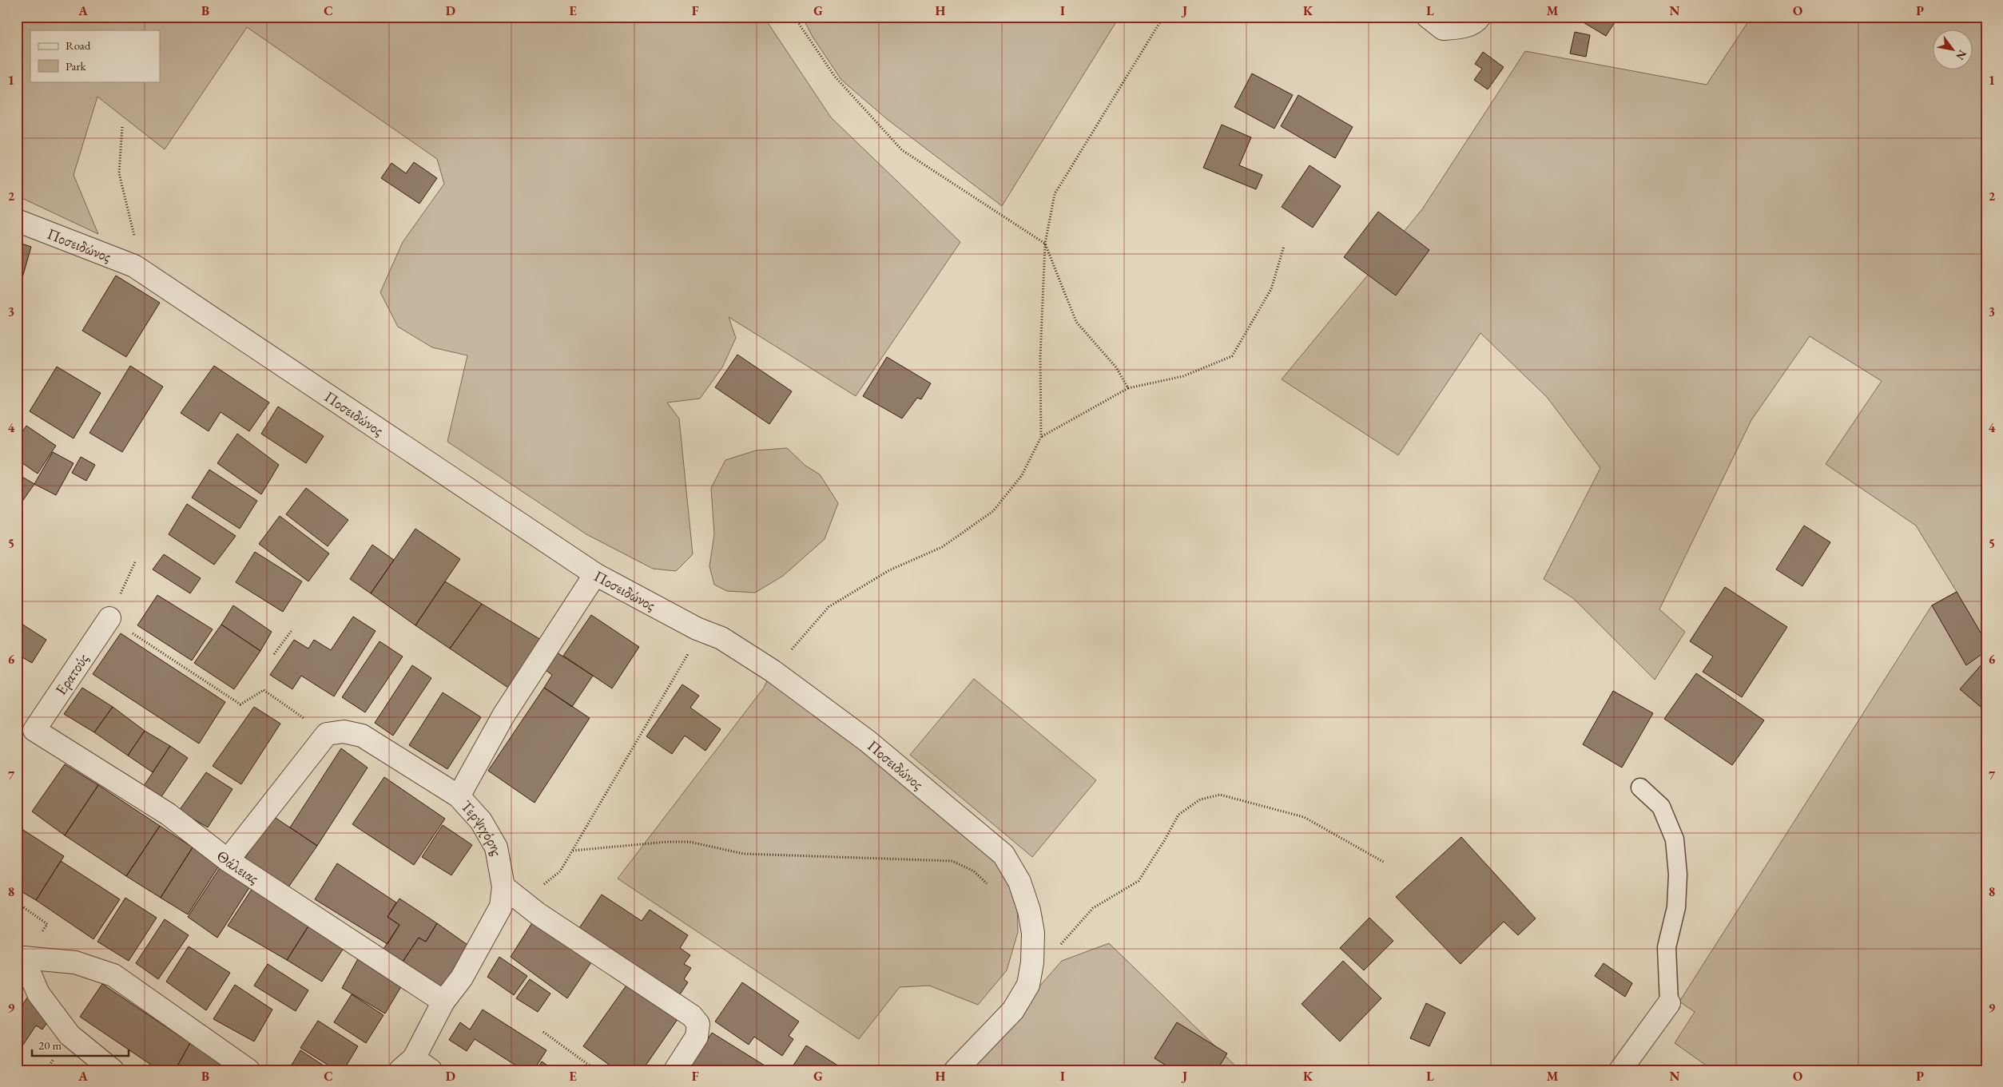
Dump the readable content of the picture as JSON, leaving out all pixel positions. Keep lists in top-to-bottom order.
{
  "streets": {
    "street": [
      "Ποσειδώνος",
      "Ερατούς",
      "Τερψιχόρης",
      "Θάλειας"
    ]
  },
  "crossings": [
    ["Ποσειδώνος", "Τερψιχόρης"],
    ["Ερατούς", "Θάλειας"],
    ["Τερψιχόρης", "Θάλειας"]
  ],
  "legend": ["Road", "Park"],
  "scale_bar": "20 m",
  "north": "bottom right",
  "grid": {
    "columns": [
      "A",
      "B",
      "C",
      "D",
      "E",
      "F",
      "G",
      "H",
      "I",
      "J",
      "K",
      "L",
      "M",
      "N",
      "O",
      "P"
    ],
    "rows": [
      "1",
      "2",
      "3",
      "4",
      "5",
      "6",
      "7",
      "8",
      "9"
    ]
  }
}
